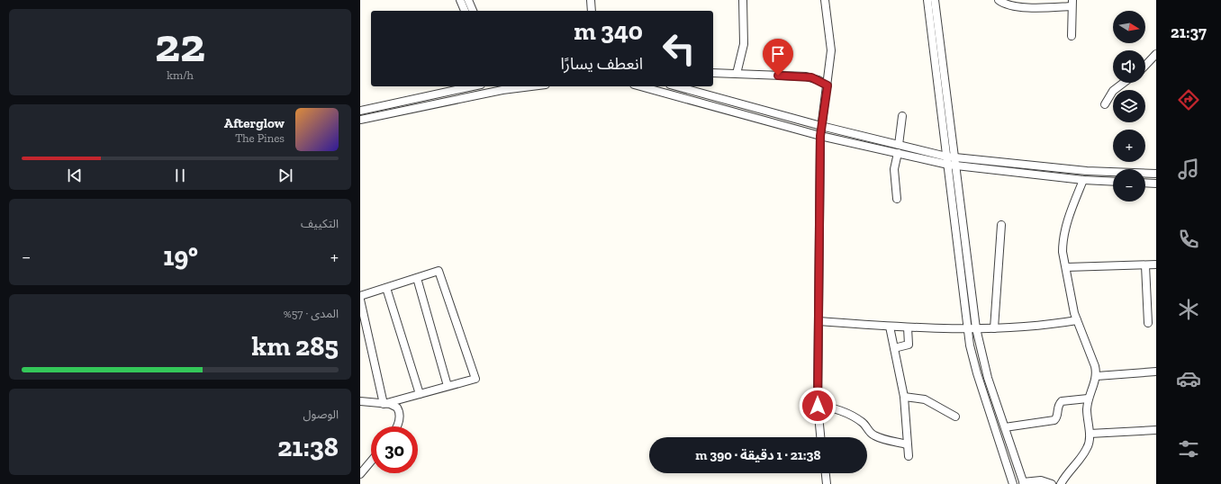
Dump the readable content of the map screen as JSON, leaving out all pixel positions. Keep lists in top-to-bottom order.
{
  "north": "right",
  "page": {
    "tabs": "21:37",
    "tile": [
      ["22", "km/h"],
      "التكييف",
      ["المدى · 57%", "285 km"],
      ["الوصول", "21:38"]
    ],
    "map_buttons": ["+", "−"],
    "turn": ["340 m", "انعطف يسارًا"],
    "song": ["Afterglow", "The Pines"],
    "heat": ["−", "19°", "+"],
    "limit": "30",
    "trip": "21:38 · 1 دقيقة · 390 m"
  }
}
